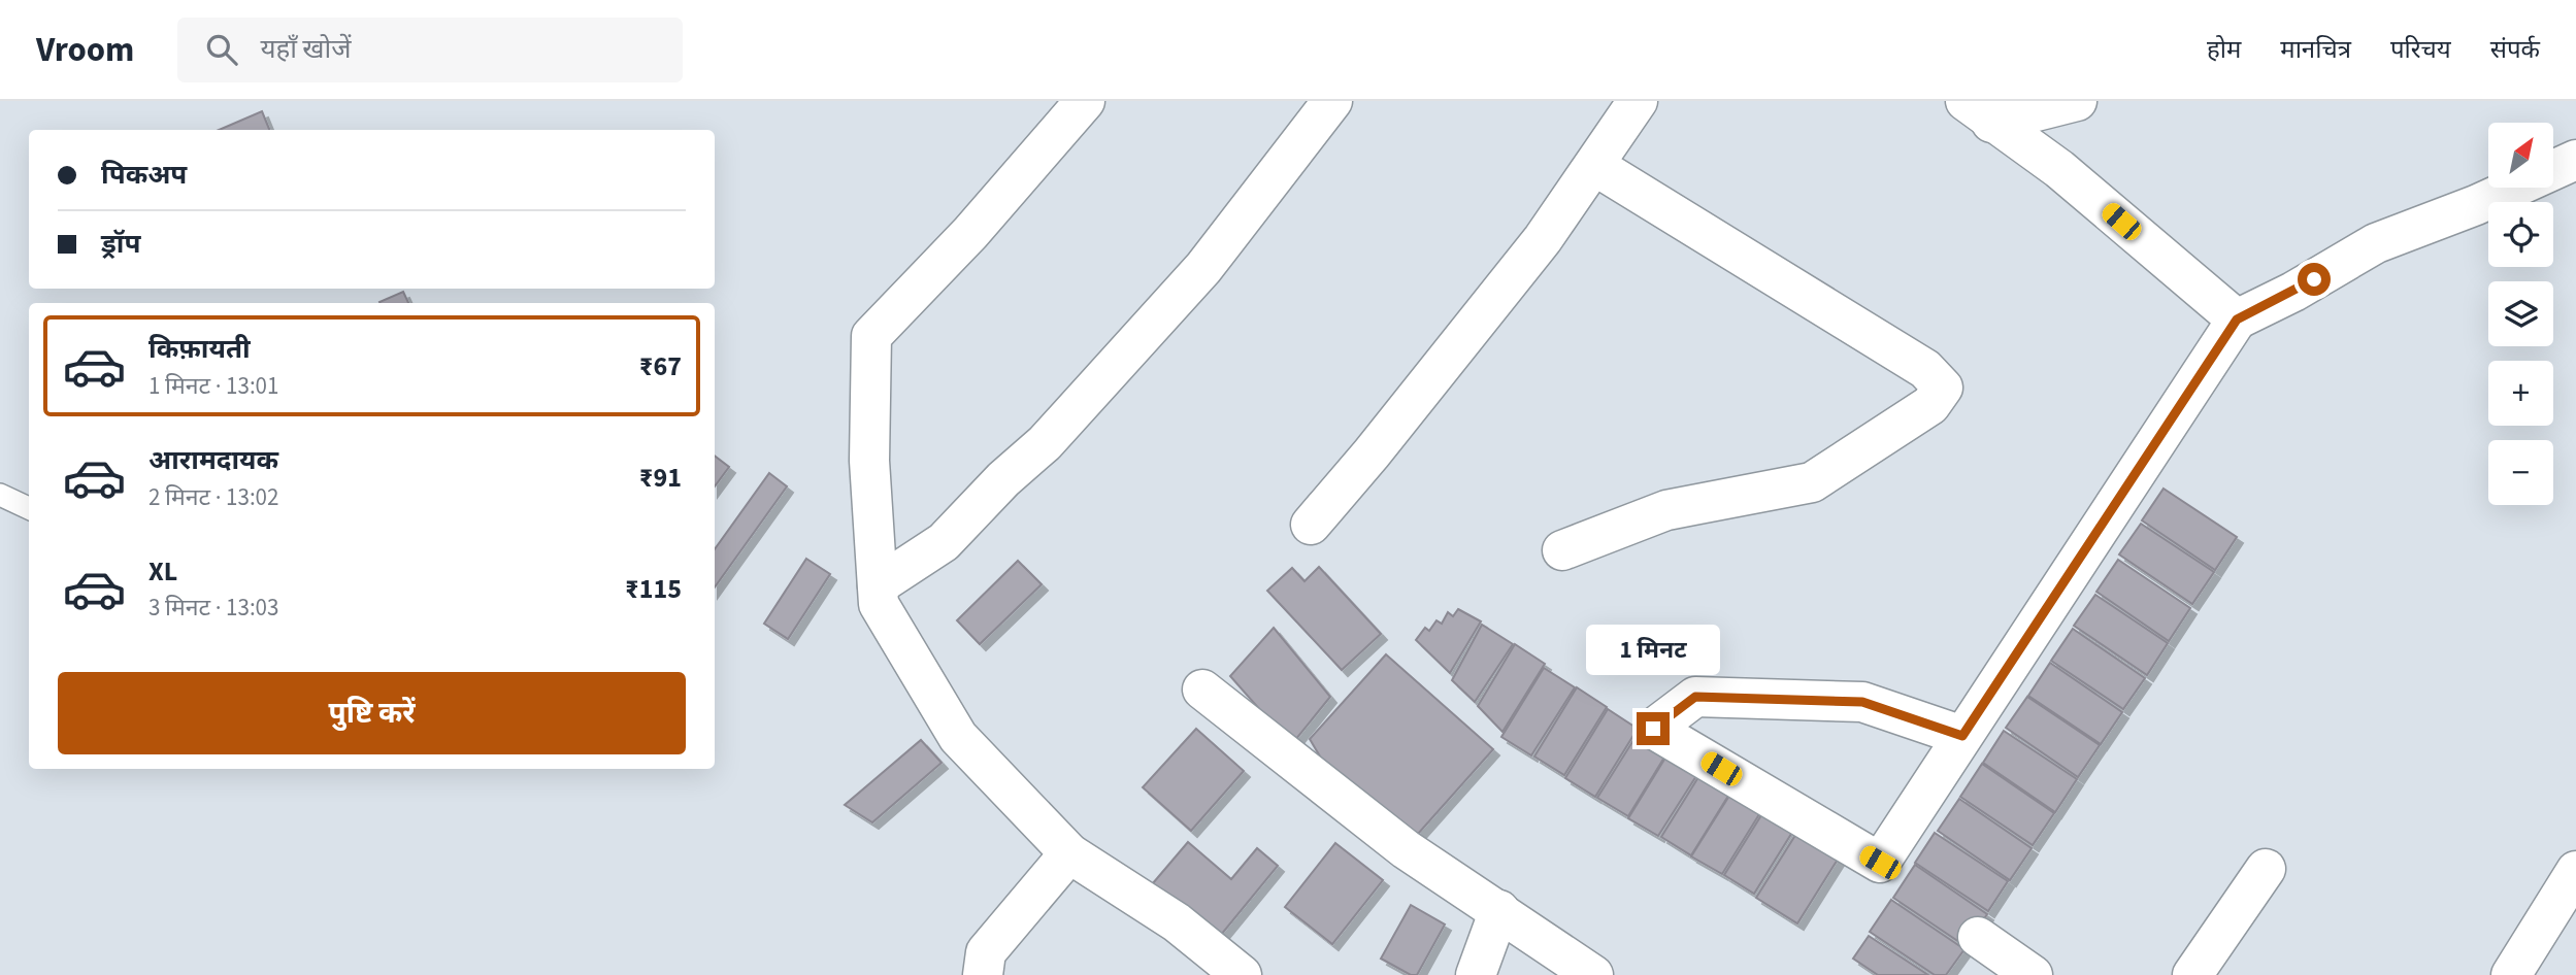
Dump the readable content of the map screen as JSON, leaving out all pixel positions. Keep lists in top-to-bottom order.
{
  "north": "top right",
  "page": {
    "header": "Vroom",
    "search": "यहाँ खोजें",
    "nav": [
      "होम",
      "मानचित्र",
      "परिचय",
      "संपर्क"
    ],
    "map_buttons": ["+", "−"],
    "banner": ["पिकअप", "ड्रॉप"],
    "list": [
      {
        "name": "किफ़ायती",
        "note": "1 मिनट · 13:01",
        "value": "₹67"
      },
      {
        "name": "आरामदायक",
        "note": "2 मिनट · 13:02",
        "value": "₹91"
      },
      {
        "name": "XL",
        "note": "3 मिनट · 13:03",
        "value": "₹115"
      }
    ],
    "bubble": "1 मिनट",
    "buttons": "पुष्टि करें"
  }
}
